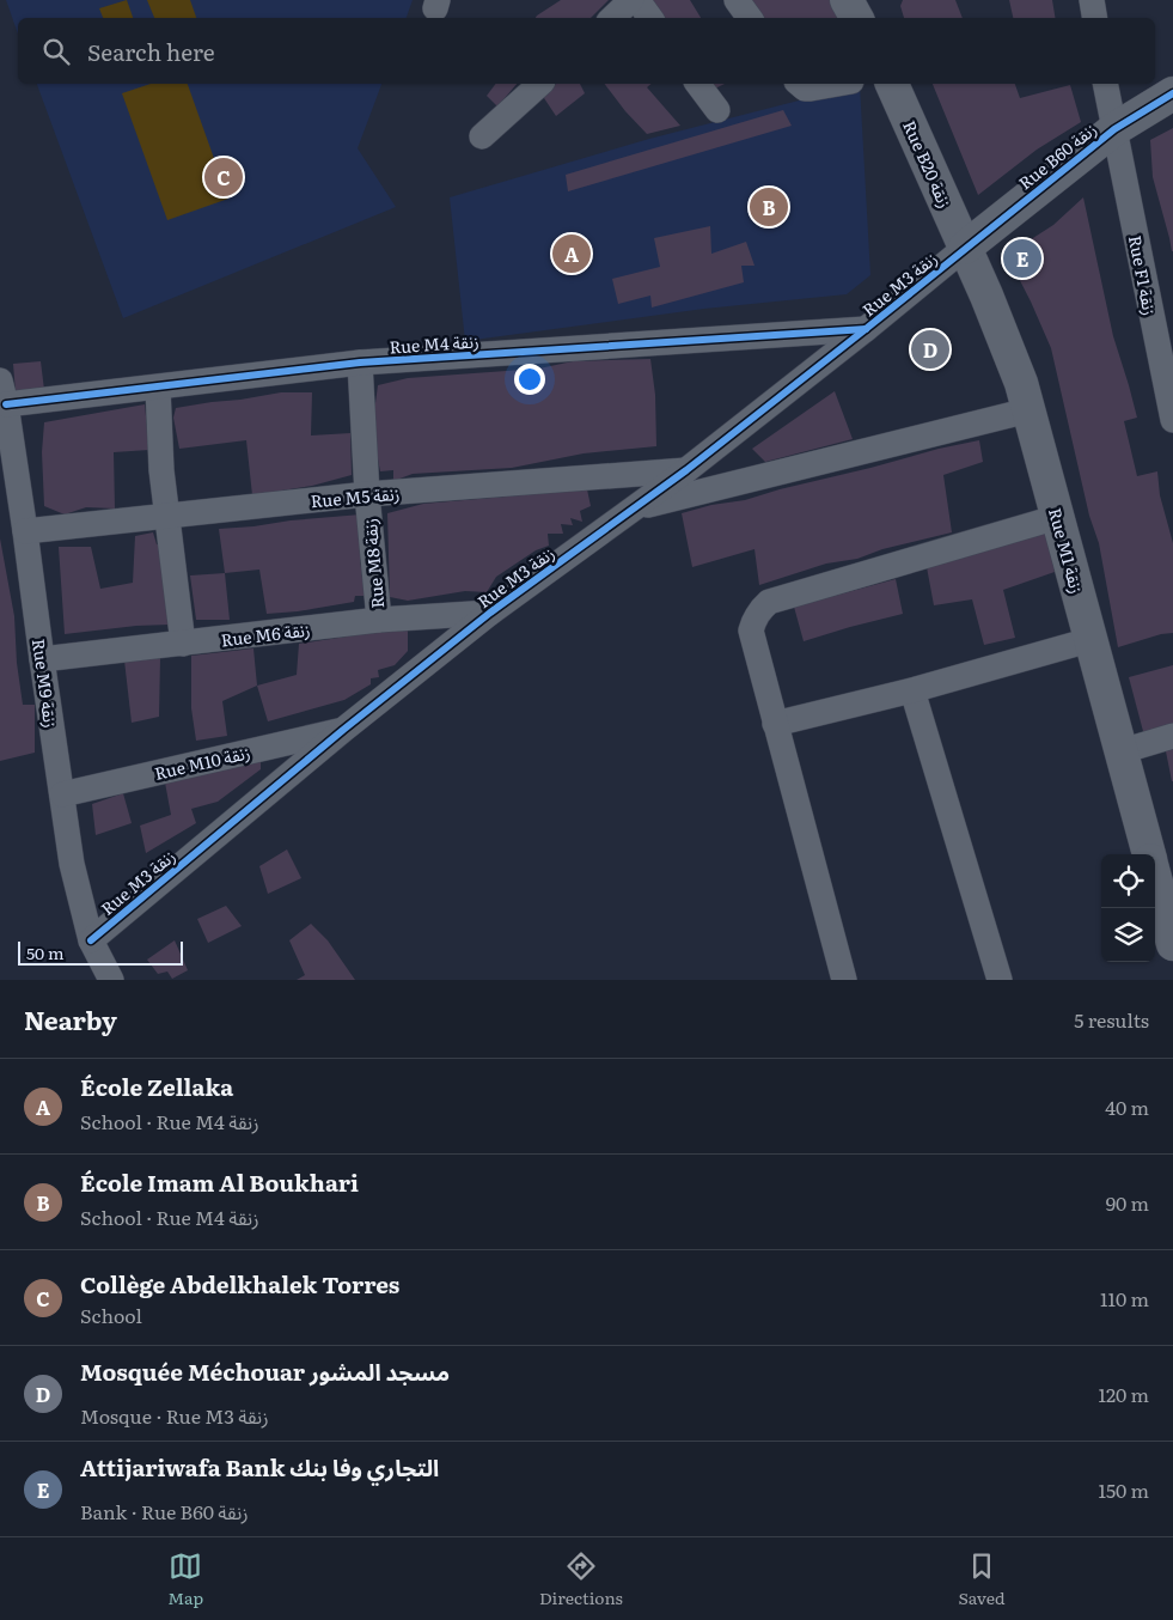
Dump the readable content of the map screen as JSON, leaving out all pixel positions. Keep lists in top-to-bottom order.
{
  "streets": {
    "street": [
      "Rue B60 زنقة",
      "Rue B20 زنقة",
      "Rue F1 زنقة",
      "Rue M3 زنقة",
      "Rue M4 زنقة",
      "Rue M5 زنقة",
      "Rue M1 زنقة",
      "Rue M8 زنقة",
      "Rue M6 زنقة",
      "Rue M9 زنقة",
      "Rue M10 زنقة"
    ]
  },
  "crossings": [
    ["Rue B60 زنقة", "Rue B20 زنقة"],
    ["Rue B60 زنقة", "Rue F1 زنقة"],
    ["Rue B60 زنقة", "Rue M3 زنقة"],
    ["Rue B60 زنقة", "Rue M1 زنقة"],
    ["Rue B20 زنقة", "Rue M3 زنقة"],
    ["Rue B20 زنقة", "Rue M1 زنقة"],
    ["Rue M3 زنقة", "Rue M4 زنقة"],
    ["Rue M3 زنقة", "Rue M5 زنقة"],
    ["Rue M3 زنقة", "Rue M1 زنقة"],
    ["Rue M3 زنقة", "Rue M6 زنقة"],
    ["Rue M3 زنقة", "Rue M9 زنقة"],
    ["Rue M3 زنقة", "Rue M10 زنقة"],
    ["Rue M4 زنقة", "Rue M8 زنقة"],
    ["Rue M4 زنقة", "Rue M9 زنقة"],
    ["Rue M5 زنقة", "Rue M8 زنقة"],
    ["Rue M5 زنقة", "Rue M9 زنقة"],
    ["Rue M8 زنقة", "Rue M6 زنقة"],
    ["Rue M6 زنقة", "Rue M9 زنقة"],
    ["Rue M9 زنقة", "Rue M10 زنقة"]
  ],
  "scale_bar": "50 m",
  "page": {
    "search": "Search here",
    "pins": [
      "C",
      "B",
      "A",
      "E",
      "D"
    ],
    "scale": "50 m",
    "heading": ["Nearby", "5 results"],
    "list": [
      {
        "mark": "A",
        "name": "École Zellaka",
        "note": "School · Rue M4 زنقة",
        "value": "40 m"
      },
      {
        "mark": "B",
        "name": "École Imam Al Boukhari",
        "note": "School · Rue M4 زنقة",
        "value": "90 m"
      },
      {
        "mark": "C",
        "name": "Collège Abdelkhalek Torres",
        "note": "School",
        "value": "110 m"
      },
      {
        "mark": "D",
        "name": "Mosquée Méchouar مسجد المشور",
        "note": "Mosque · Rue M3 زنقة",
        "value": "120 m"
      },
      {
        "mark": "E",
        "name": "Attijariwafa Bank التجاري وفا بنك",
        "note": "Bank · Rue B60 زنقة",
        "value": "150 m"
      }
    ],
    "nav": ["Map", "Directions", "Saved"]
  }
}
